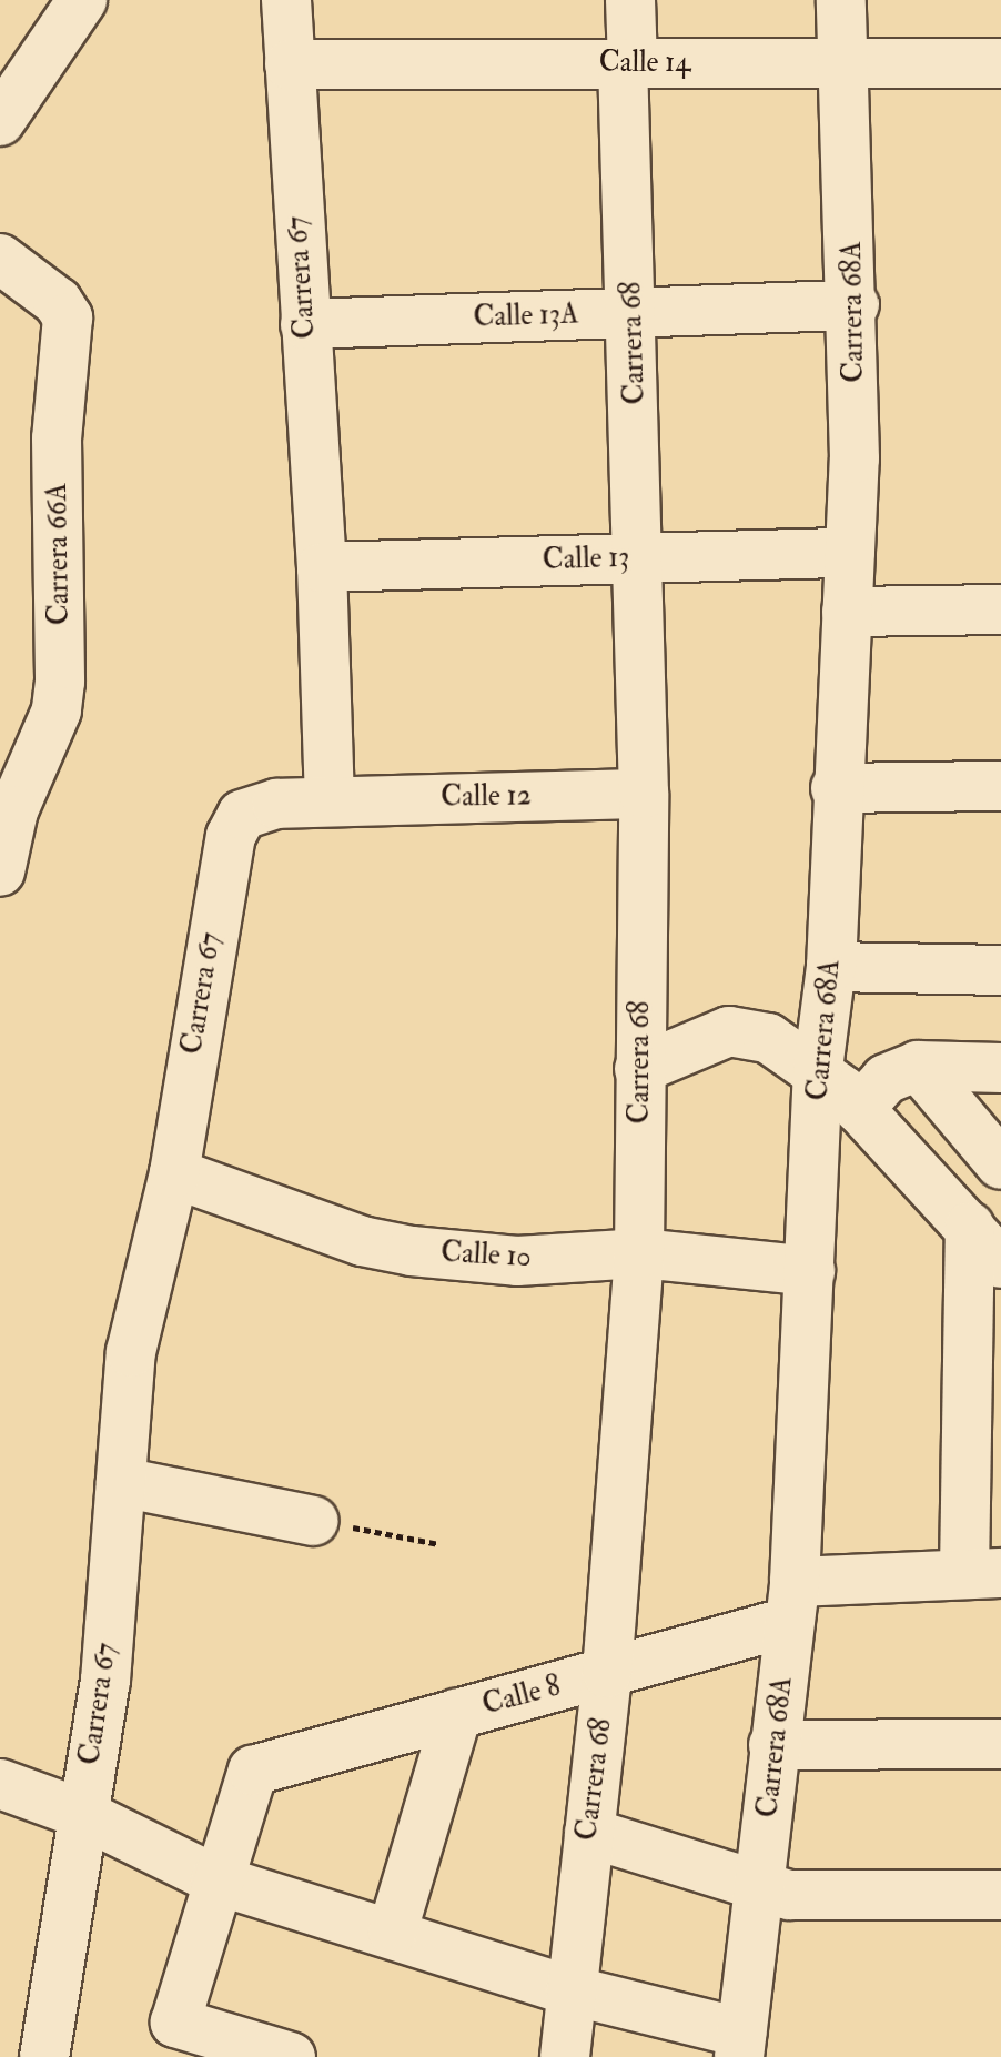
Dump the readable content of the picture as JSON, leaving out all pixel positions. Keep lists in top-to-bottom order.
{
  "streets": {
    "street": [
      "Calle 14",
      "Carrera 67",
      "Carrera 68A",
      "Calle 13A",
      "Carrera 68",
      "Carrera 66A",
      "Calle 13",
      "Calle 12",
      "Calle 10",
      "Calle 8"
    ]
  },
  "crossings": [
    ["Calle 14", "Carrera 67"],
    ["Calle 14", "Carrera 68A"],
    ["Calle 14", "Carrera 68"],
    ["Carrera 67", "Calle 13A"],
    ["Carrera 67", "Calle 13"],
    ["Carrera 67", "Calle 12"],
    ["Carrera 67", "Calle 10"],
    ["Carrera 68A", "Calle 13A"],
    ["Carrera 68A", "Calle 13"],
    ["Carrera 68A", "Calle 10"],
    ["Carrera 68A", "Calle 8"],
    ["Calle 13A", "Carrera 68"],
    ["Carrera 68", "Calle 13"],
    ["Carrera 68", "Calle 12"],
    ["Carrera 68", "Calle 10"],
    ["Carrera 68", "Calle 8"]
  ]
}
